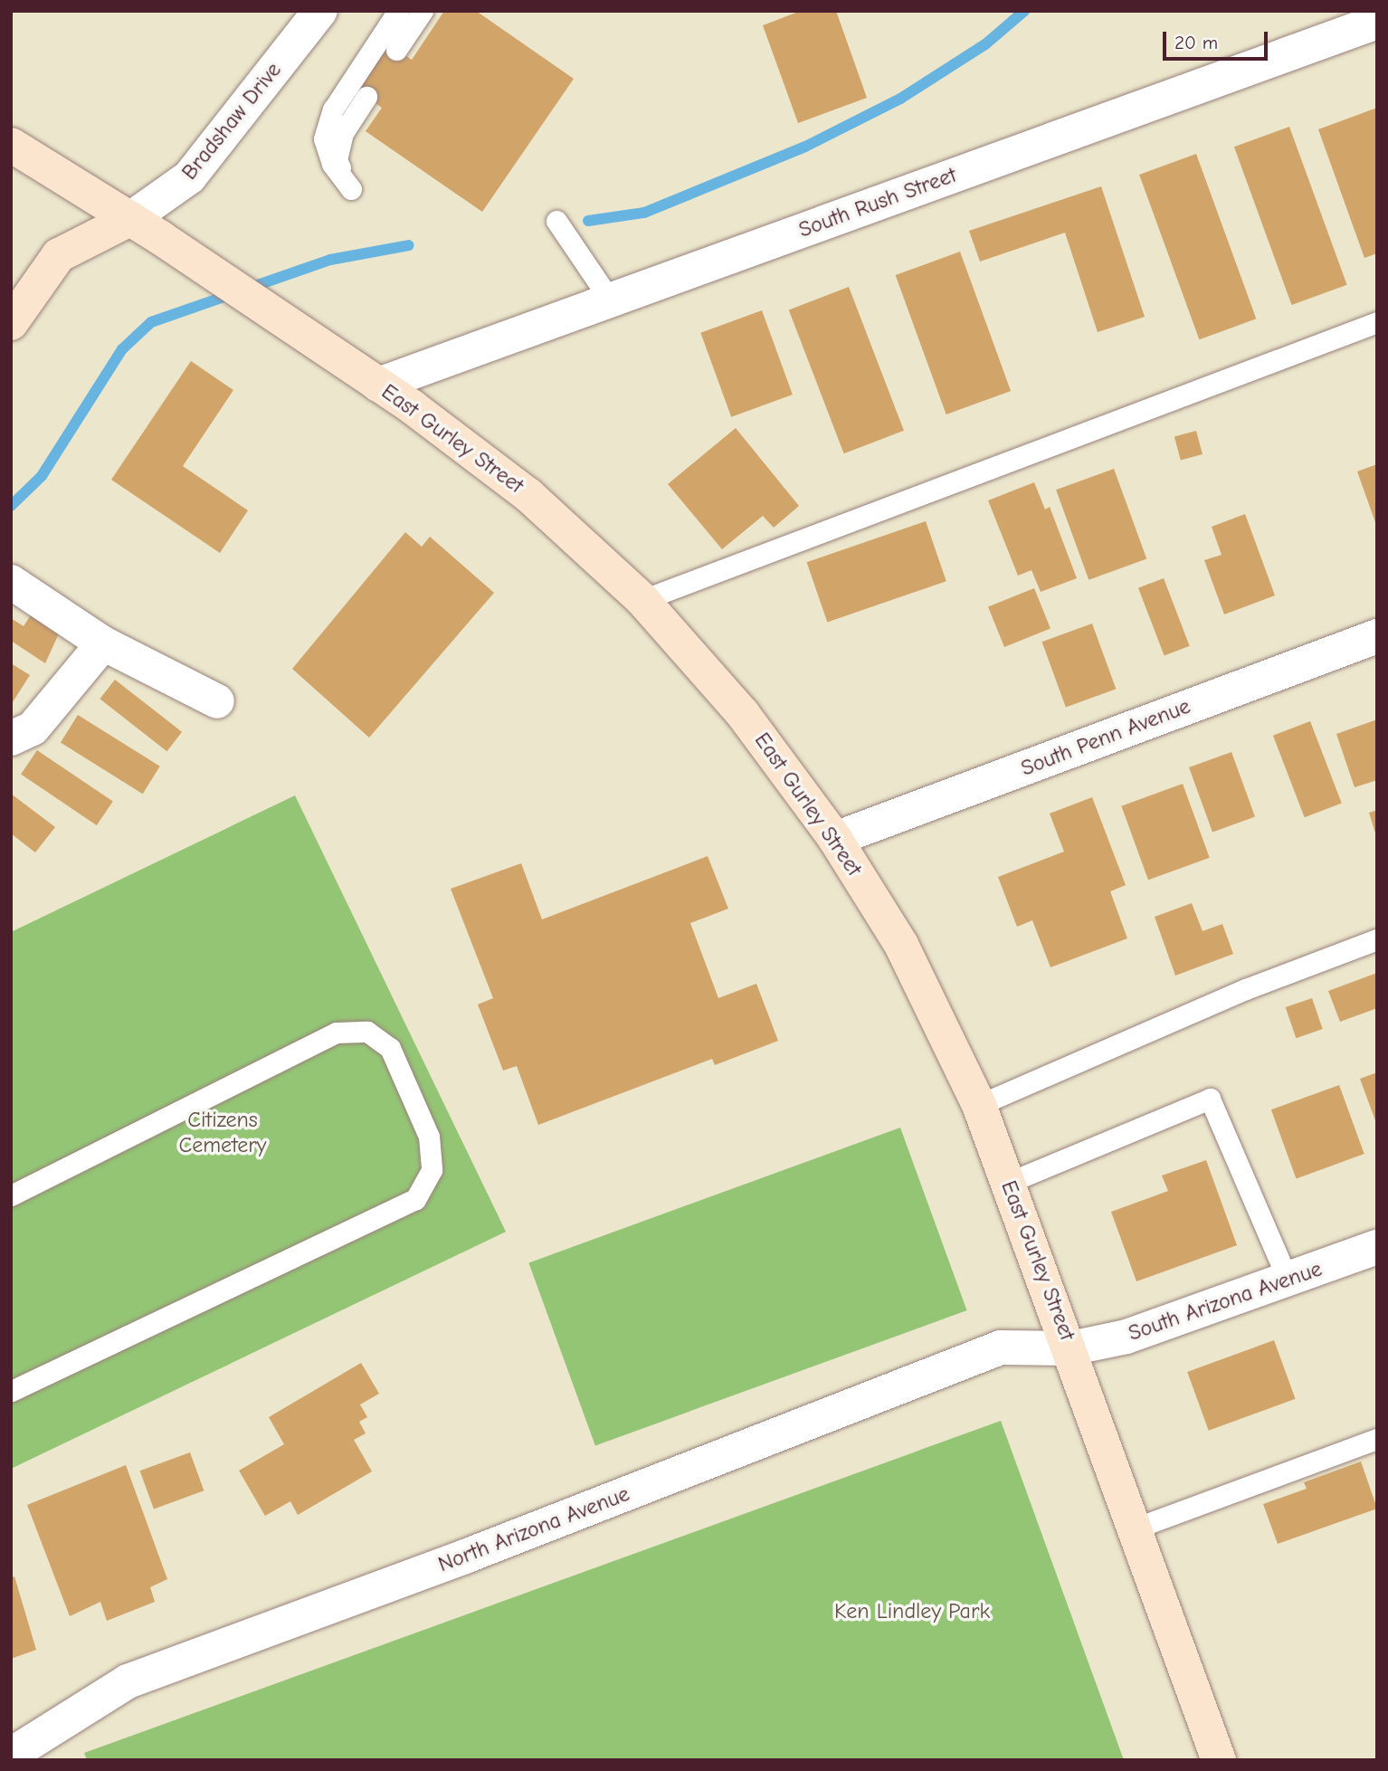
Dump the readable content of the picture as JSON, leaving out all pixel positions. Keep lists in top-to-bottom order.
{
  "streets": {
    "main road": ["East Gurley Street"],
    "street": [
      "Bradshaw Drive",
      "South Rush Street",
      "South Penn Avenue",
      "South Arizona Avenue",
      "North Arizona Avenue"
    ]
  },
  "crossings": [
    ["Bradshaw Drive", "East Gurley Street"],
    ["South Rush Street", "East Gurley Street"],
    ["East Gurley Street", "South Penn Avenue"],
    ["East Gurley Street", "South Arizona Avenue"],
    ["East Gurley Street", "North Arizona Avenue"],
    ["South Arizona Avenue", "North Arizona Avenue"]
  ],
  "parks": ["Citizens Cemetery", "Ken Lindley Park"],
  "scale_bar": "20 m"
}
